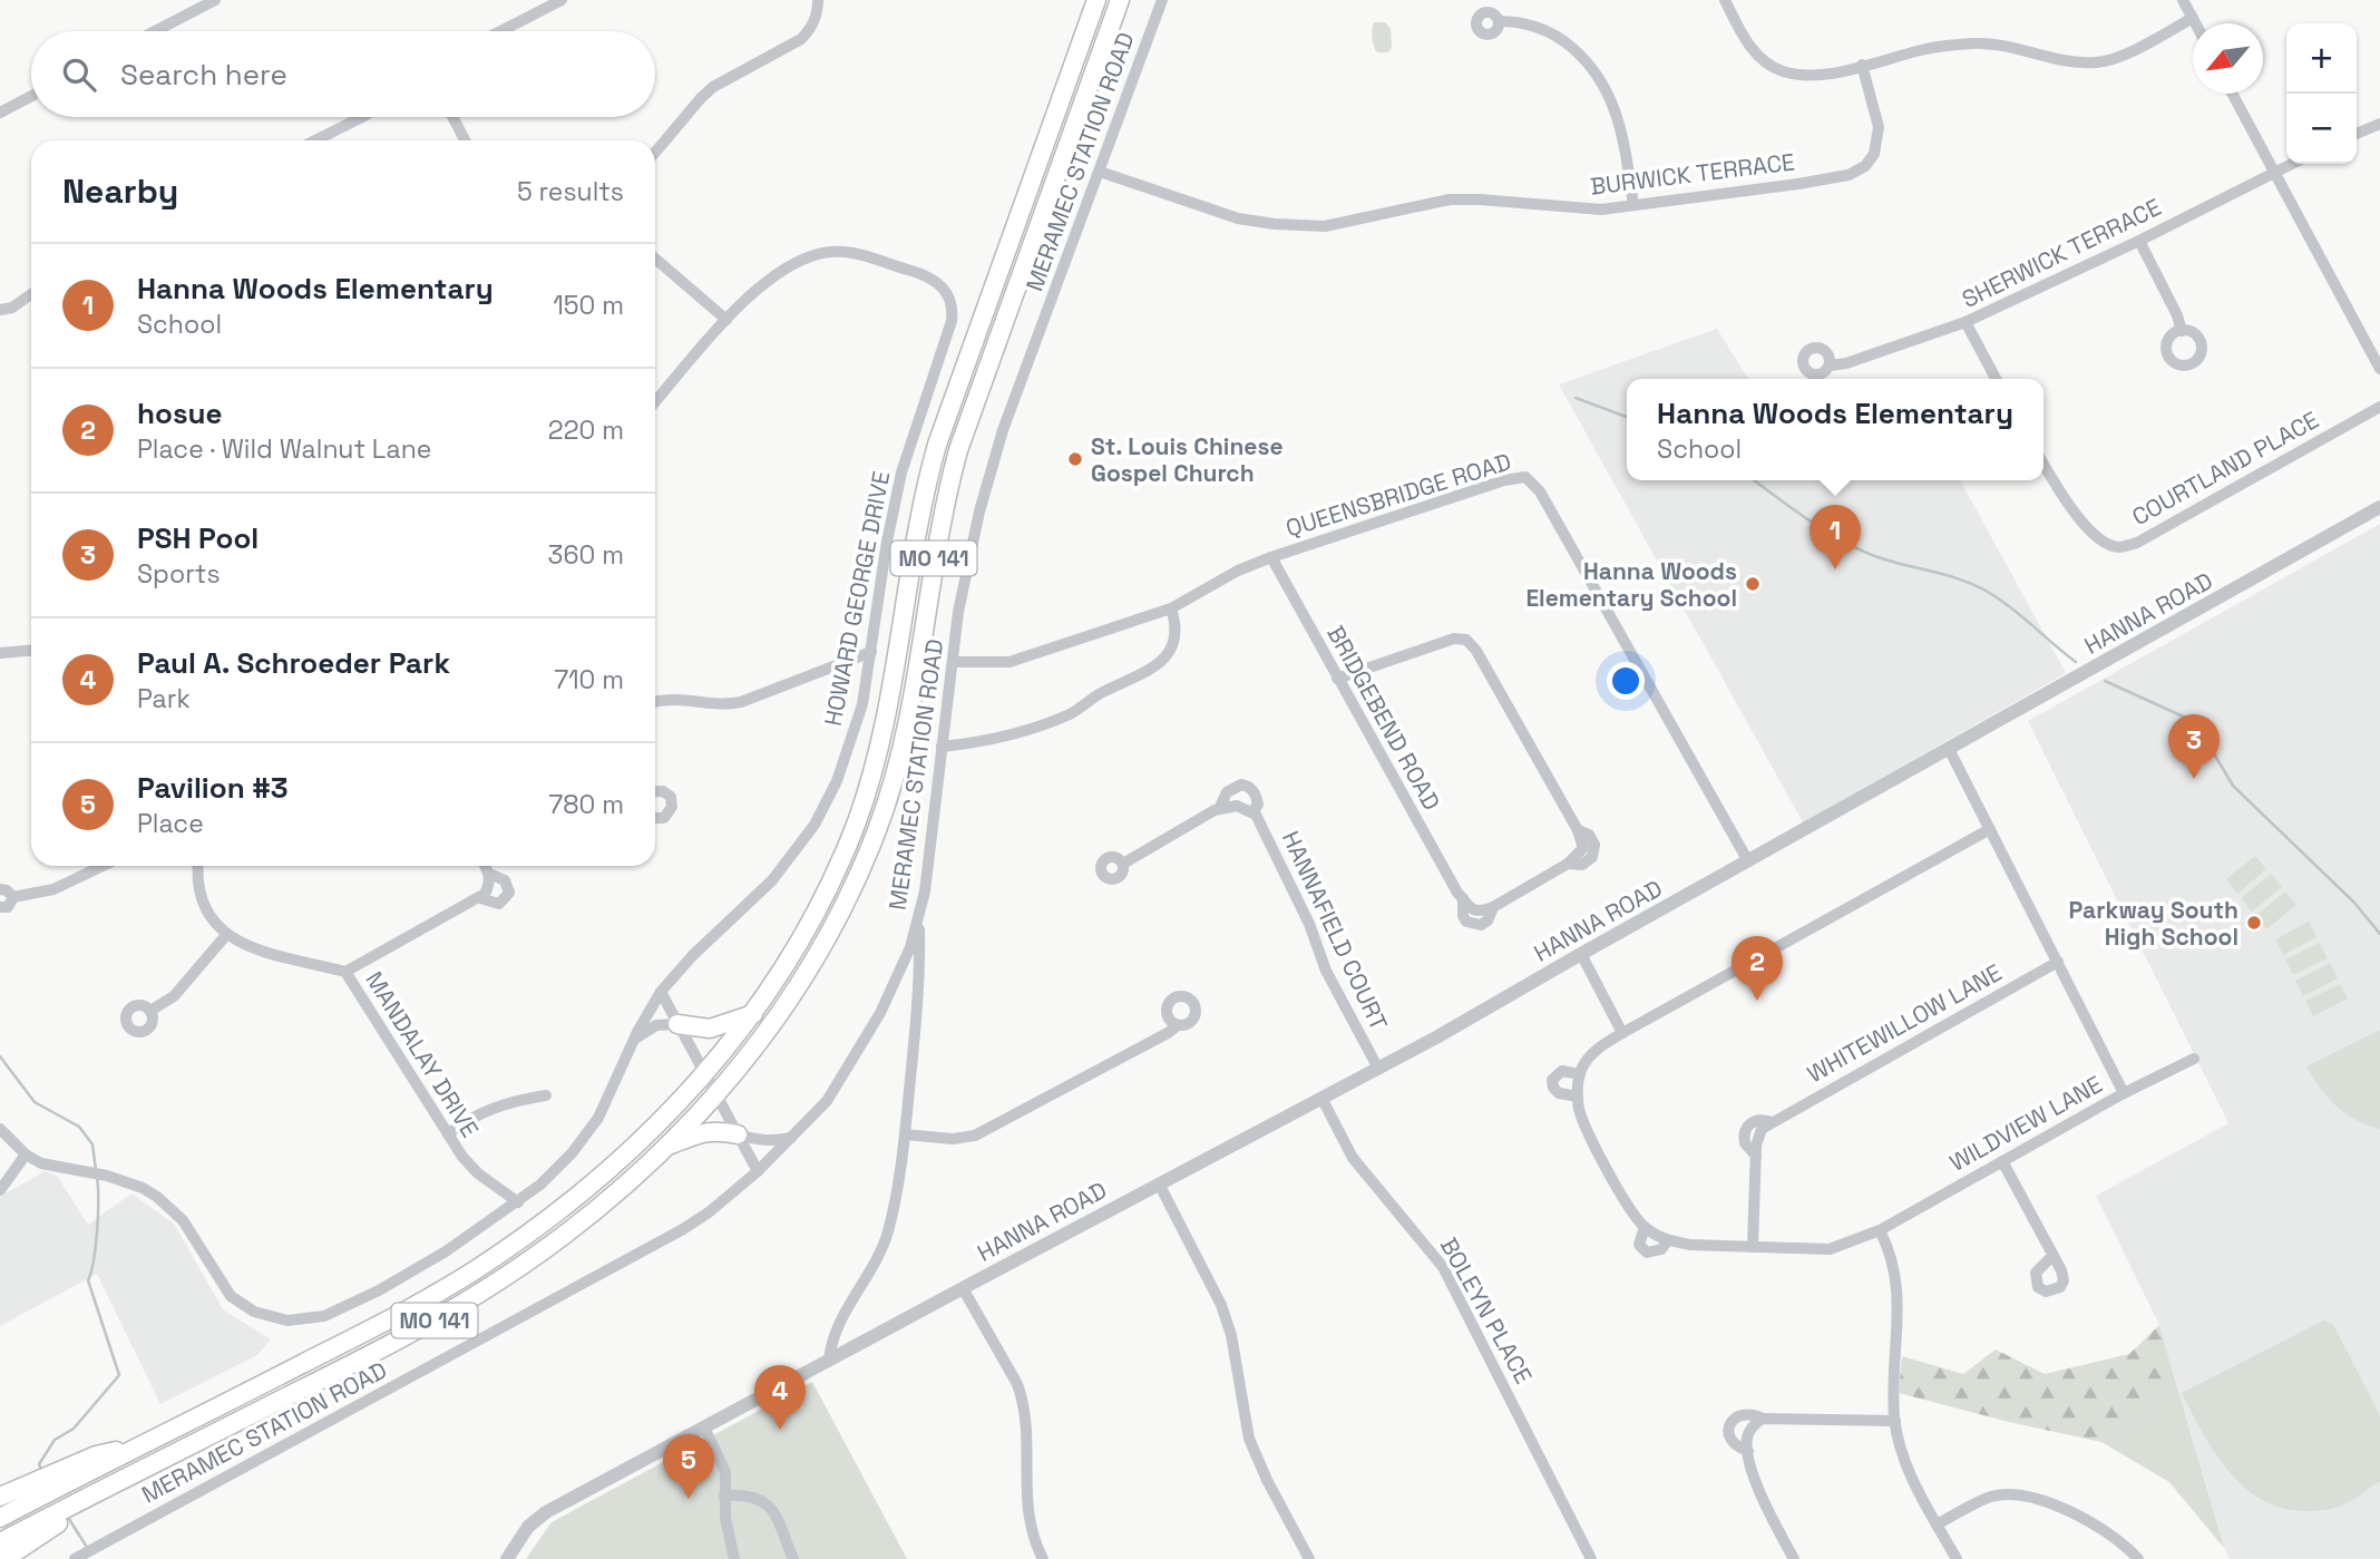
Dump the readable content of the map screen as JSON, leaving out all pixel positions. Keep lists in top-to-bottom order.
{
  "streets": {
    "highway": ["MO 141"],
    "street": [
      "MERAMEC STATION ROAD",
      "BURWICK TERRACE",
      "SHERWICK TERRACE",
      "COURTLAND PLACE",
      "QUEENSBRIDGE ROAD",
      "HOWARD GEORGE DRIVE",
      "HANNA ROAD",
      "BRIDGEBEND ROAD",
      "HANNAFIELD COURT",
      "WHITEWILLOW LANE",
      "MANDALAY DRIVE",
      "WILDVIEW LANE",
      "BOLEYN PLACE"
    ]
  },
  "crossings": [
    ["MERAMEC STATION ROAD", "BURWICK TERRACE"],
    ["MERAMEC STATION ROAD", "QUEENSBRIDGE ROAD"],
    ["QUEENSBRIDGE ROAD", "HANNA ROAD"],
    ["QUEENSBRIDGE ROAD", "BRIDGEBEND ROAD"],
    ["HOWARD GEORGE DRIVE", "MANDALAY DRIVE"],
    ["HANNA ROAD", "HANNAFIELD COURT"],
    ["HANNA ROAD", "BOLEYN PLACE"],
    ["WHITEWILLOW LANE", "WILDVIEW LANE"]
  ],
  "places": ["St. Louis Chinese Gospel Church", "Hanna Woods Elementary School", "Parkway South High School"],
  "north": "bottom left",
  "page": {
    "map_buttons": ["+", "−"],
    "search": "Search here",
    "heading": ["Nearby", "5 results"],
    "list": [
      {
        "mark": "1",
        "name": "Hanna Woods Elementary",
        "note": "School",
        "value": "150 m"
      },
      {
        "mark": "2",
        "name": "hosue",
        "note": "Place · Wild Walnut Lane",
        "value": "220 m"
      },
      {
        "mark": "3",
        "name": "PSH Pool",
        "note": "Sports",
        "value": "360 m"
      },
      {
        "mark": "4",
        "name": "Paul A. Schroeder Park",
        "note": "Park",
        "value": "710 m"
      },
      {
        "mark": "5",
        "name": "Pavilion #3",
        "note": "Place",
        "value": "780 m"
      }
    ],
    "popup": ["Hanna Woods Elementary", "School"],
    "pins": [
      "1",
      "3",
      "2",
      "4",
      "5"
    ]
  }
}
